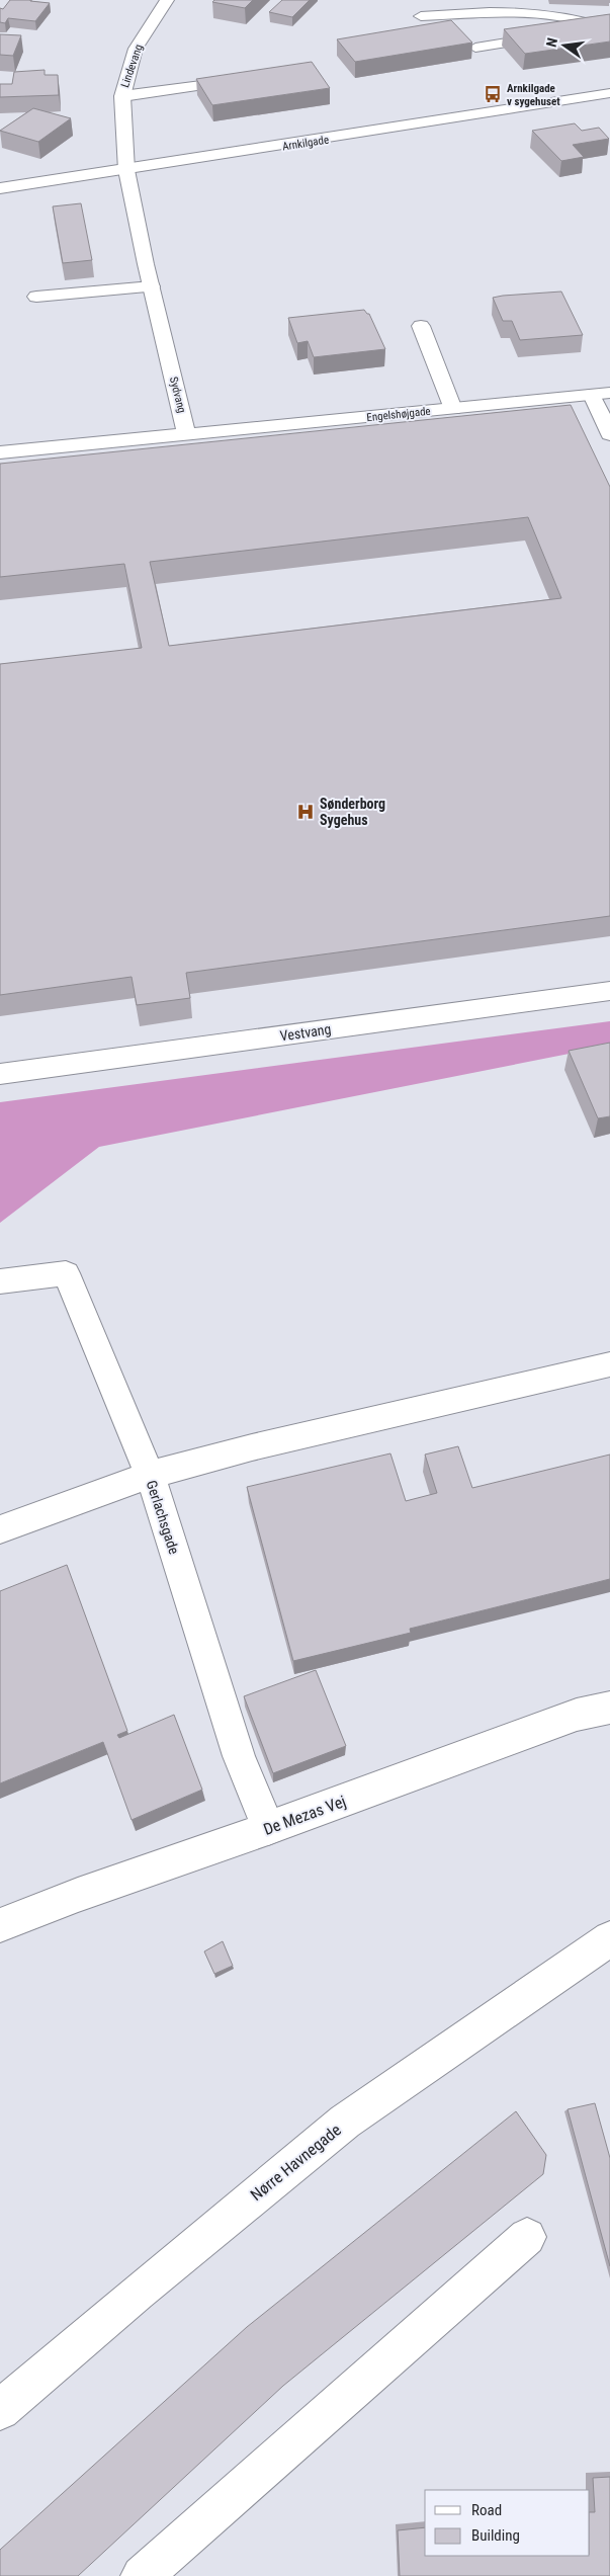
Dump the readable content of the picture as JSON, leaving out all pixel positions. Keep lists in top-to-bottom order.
{
  "streets": {
    "street": [
      "Lindevang",
      "Arnkilgade",
      "Sydvang",
      "Engelshøjgade",
      "Vestvang",
      "Gerlachsgade",
      "De Mezas Vej",
      "Nørre Havnegade"
    ]
  },
  "crossings": [
    ["Lindevang", "Arnkilgade"],
    ["Lindevang", "Sydvang"],
    ["Arnkilgade", "Sydvang"],
    ["Sydvang", "Engelshøjgade"],
    ["Gerlachsgade", "De Mezas Vej"]
  ],
  "places": {
    "bus stop": ["Arnkilgade v sygehuset"],
    "hospital": ["Sønderborg Sygehus"]
  },
  "legend": ["Road", "Building"],
  "north": "left"
}
